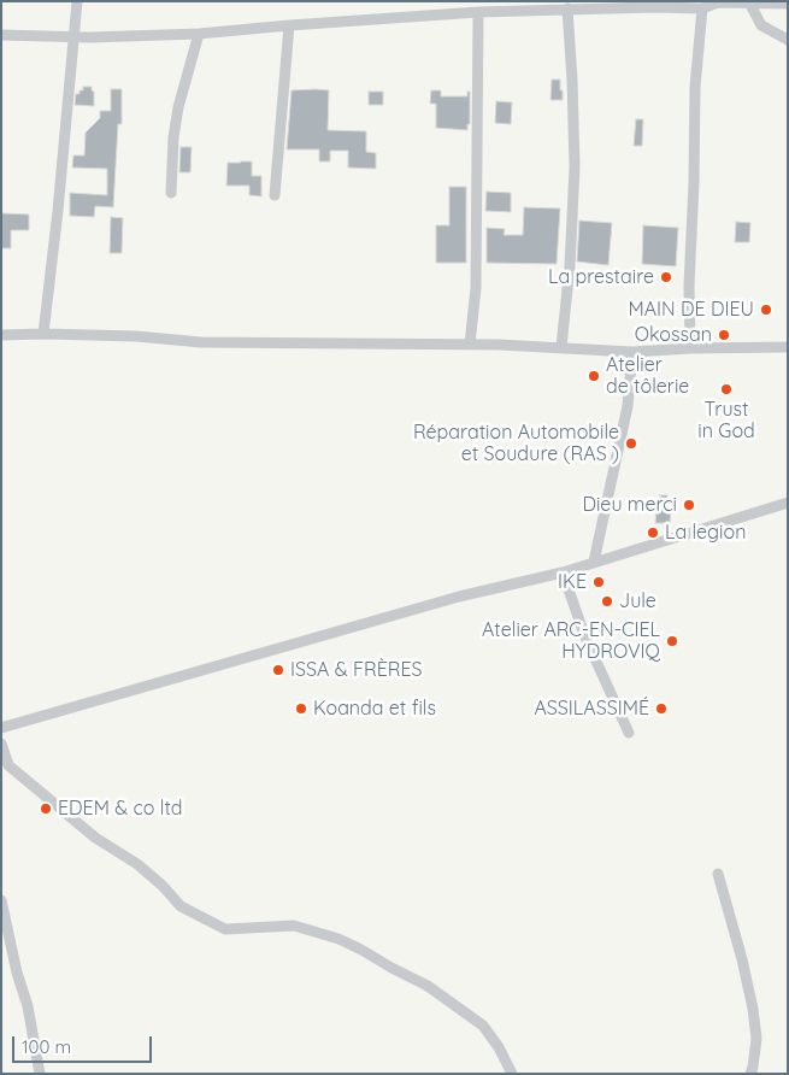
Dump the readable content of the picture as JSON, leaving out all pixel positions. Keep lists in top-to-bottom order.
{
  "places": [
    "La prestaire",
    "MAIN DE DIEU",
    "Okossan",
    "Atelier de tôlerie",
    "Trust in God",
    "Réparation Automobile et Soudure (RAS )",
    "Dieu merci",
    "La legion",
    "IKE",
    "Jule",
    "Atelier ARC-EN-CIEL HYDROVIQ",
    "ISSA & FRÈRES",
    "Koanda et fils",
    "ASSILASSIMÉ",
    "EDEM & co ltd"
  ],
  "scale_bar": "100 m"
}
